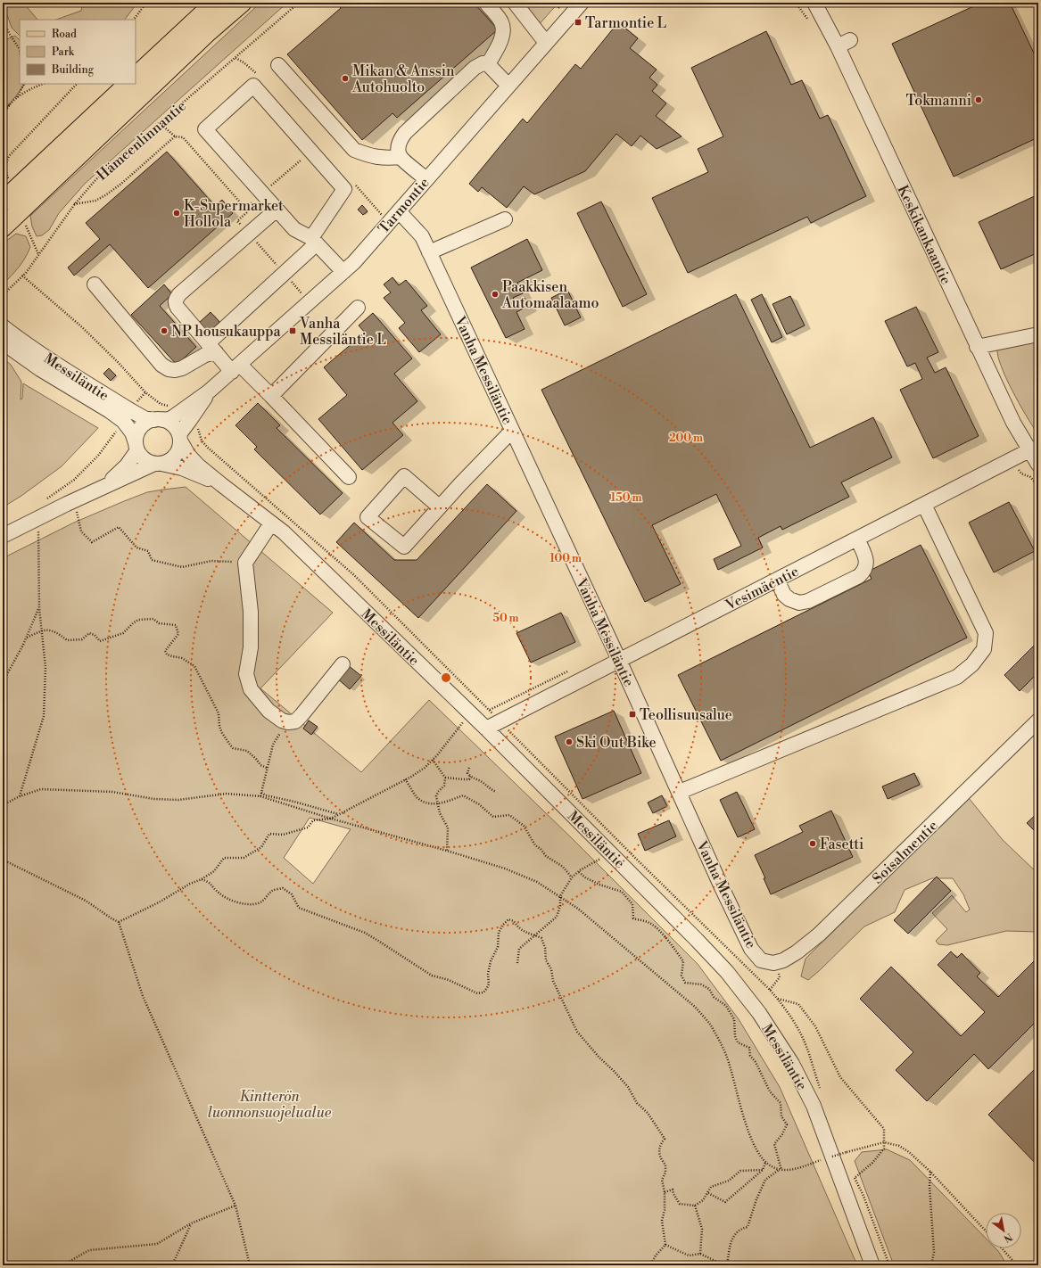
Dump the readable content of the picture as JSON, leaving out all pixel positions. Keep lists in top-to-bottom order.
{
  "streets": {
    "main road": ["Hämeenlinnantie"],
    "street": [
      "Tarmontie",
      "Keskikankaantie",
      "Vanha Messiläntie",
      "Messiläntie",
      "Vesimäentie",
      "Soisalmentie"
    ]
  },
  "crossings": [
    ["Tarmontie", "Vanha Messiläntie"],
    ["Tarmontie", "Messiläntie"],
    ["Keskikankaantie", "Vesimäentie"],
    ["Vanha Messiläntie", "Vesimäentie"],
    ["Vanha Messiläntie", "Soisalmentie"],
    ["Messiläntie", "Vesimäentie"]
  ],
  "parks": ["Kintterön luonnonsuojelualue"],
  "places": {
    "transit": ["Tarmontie L", "Vanha Messiläntie L", "Teollisuusalue"],
    "other": [
      "Mikan & Anssin Autohuolto",
      "Tokmanni",
      "K-Supermarket Hollola",
      "Paakkisen Automaalaamo",
      "NP housukauppa",
      "Ski Out Bike",
      "Fasetti"
    ]
  },
  "legend": ["Road", "Park", "Building"],
  "north": "bottom right",
  "rings": [
    "200 m",
    "150 m",
    "100 m",
    "50 m"
  ]
}
